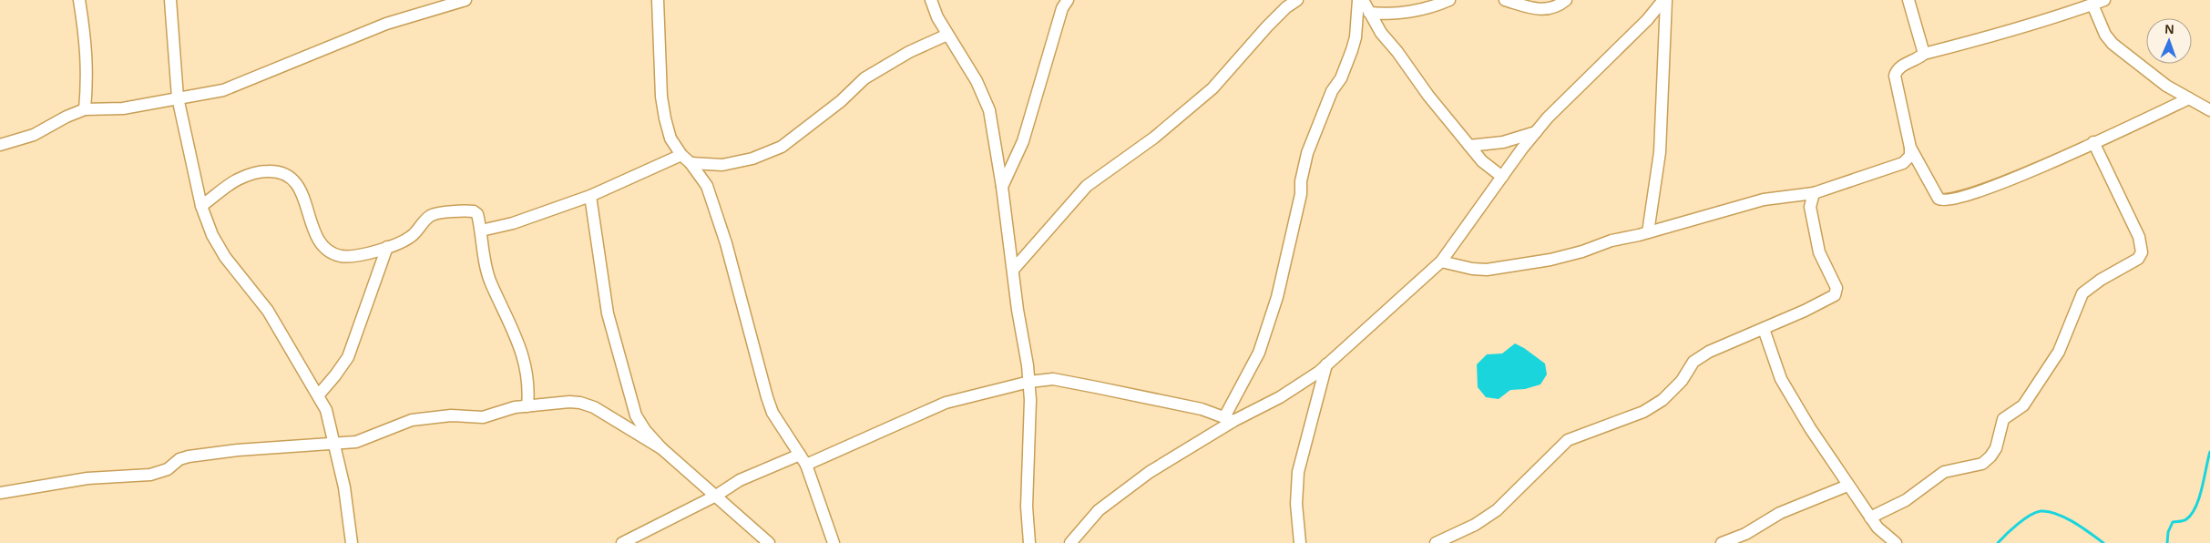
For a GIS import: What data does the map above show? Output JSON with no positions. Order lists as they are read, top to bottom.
{
  "north": "top"
}
